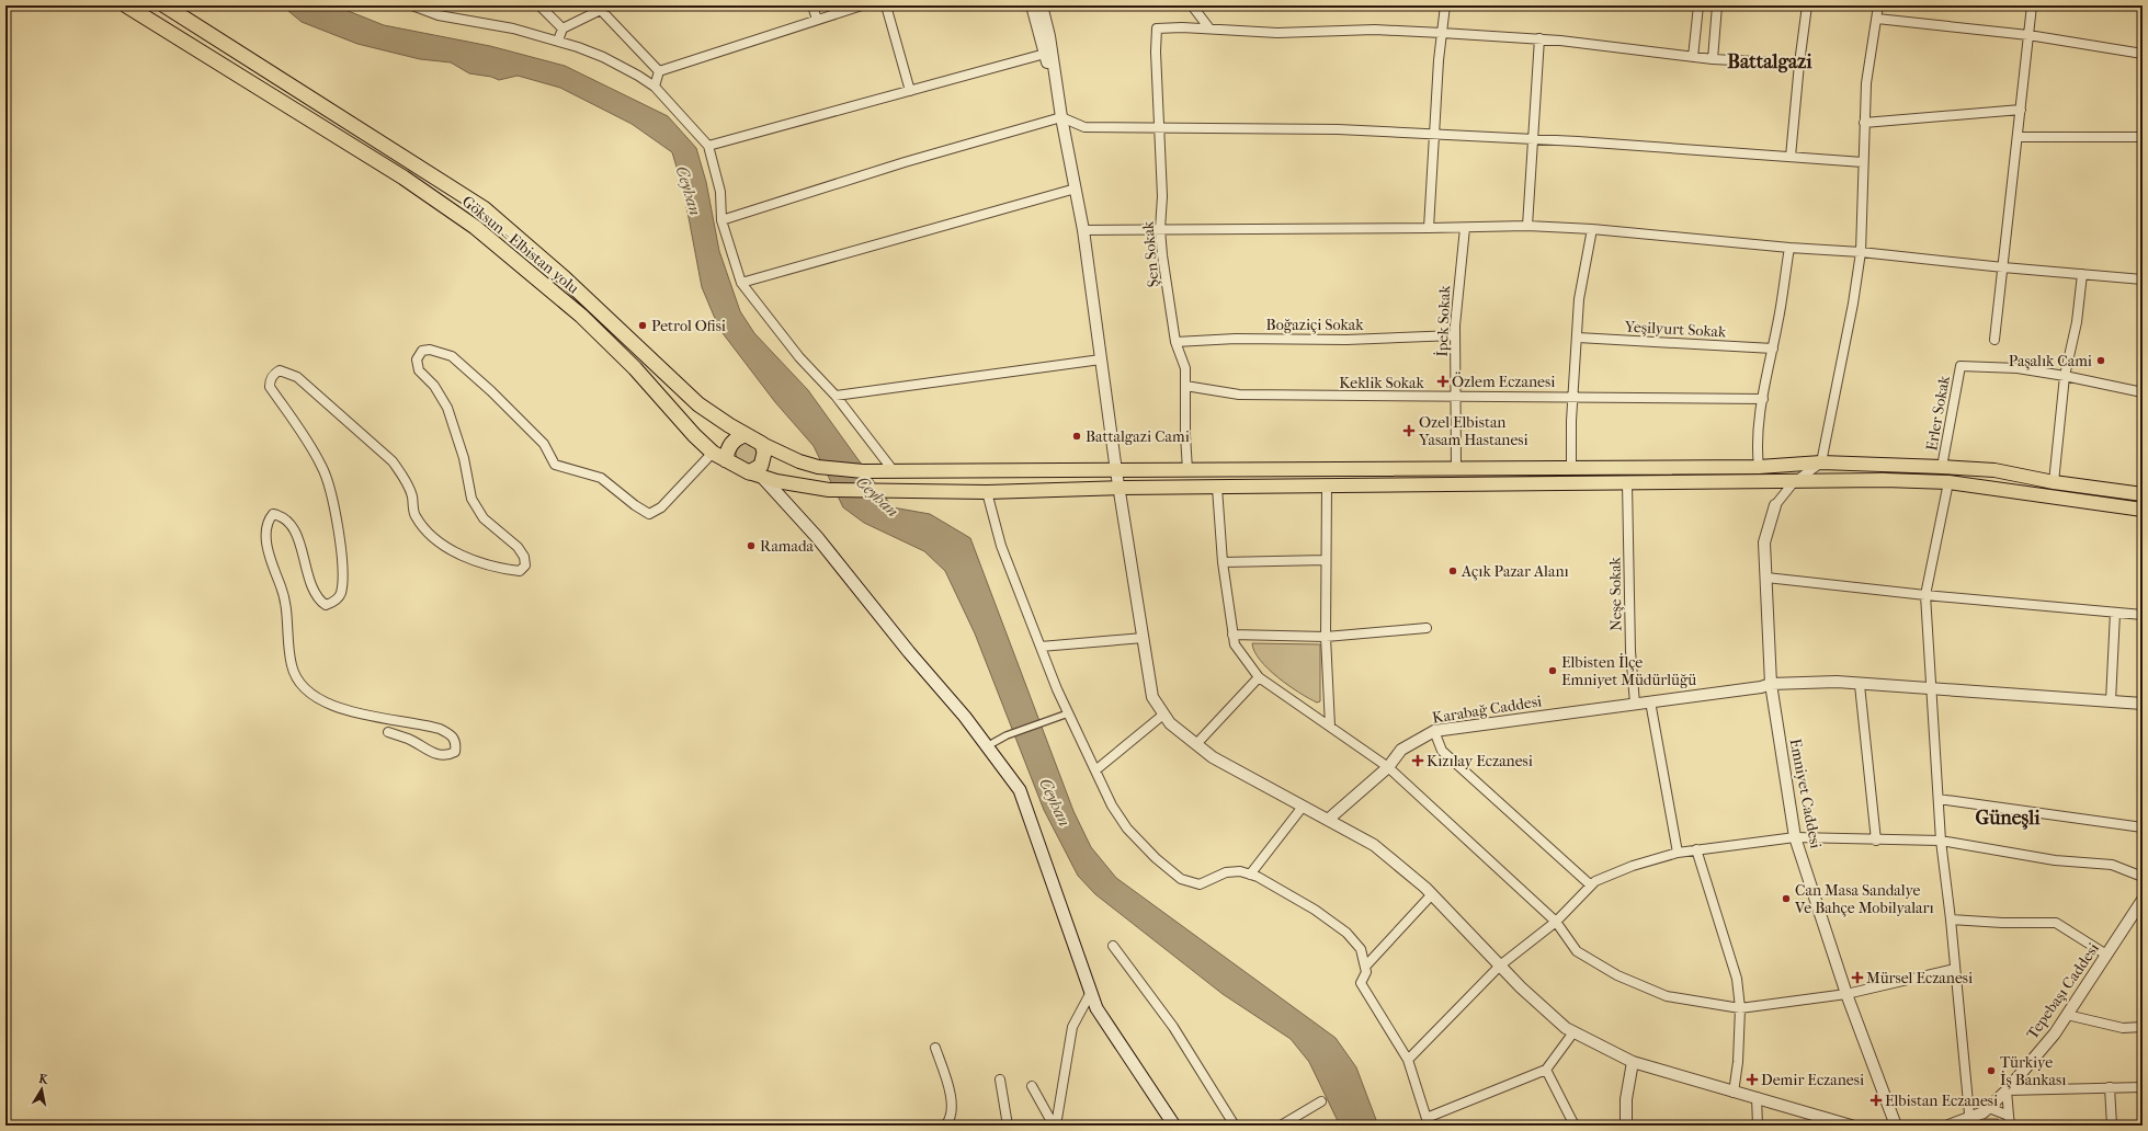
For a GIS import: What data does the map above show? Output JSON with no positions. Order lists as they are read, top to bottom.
{
  "streets": {
    "highway": ["Göksun - Elbistan yolu"],
    "street": [
      "Şen Sokak",
      "İpek Sokak",
      "Boğaziçi Sokak",
      "Yeşilyurt Sokak",
      "Keklik Sokak",
      "Erler Sokak",
      "Neşe Sokak",
      "Karabağ Caddesi",
      "Emniyet Caddesi",
      "Tepebaşı Caddesi"
    ]
  },
  "crossings": [
    ["Göksun - Elbistan yolu", "Şen Sokak"],
    ["Göksun - Elbistan yolu", "İpek Sokak"],
    ["Göksun - Elbistan yolu", "Erler Sokak"],
    ["Göksun - Elbistan yolu", "Neşe Sokak"],
    ["Şen Sokak", "Boğaziçi Sokak"],
    ["Şen Sokak", "Keklik Sokak"],
    ["İpek Sokak", "Boğaziçi Sokak"],
    ["İpek Sokak", "Keklik Sokak"],
    ["Neşe Sokak", "Karabağ Caddesi"],
    ["Karabağ Caddesi", "Emniyet Caddesi"]
  ],
  "districts": ["Battalgazi", "Güneşli"],
  "water": ["Ceyhan"],
  "places": {
    "other": [
      "Petrol Ofisi",
      "Paşalık Cami",
      "Battalgazi Cami",
      "Ramada",
      "Açık Pazar Alanı",
      "Elbisten İlçe Emniyet Müdürlüğü",
      "Can Masa Sandalye Ve Bahçe Mobilyaları",
      "Türkiye İş Bankası"
    ],
    "health": [
      "Özlem Eczanesi",
      "Ozel Elbistan Yasam Hastanesi",
      "Kızılay Eczanesi",
      "Mürsel Eczanesi",
      "Demir Eczanesi",
      "Elbistan Eczanesi"
    ]
  },
  "north": "top"
}
